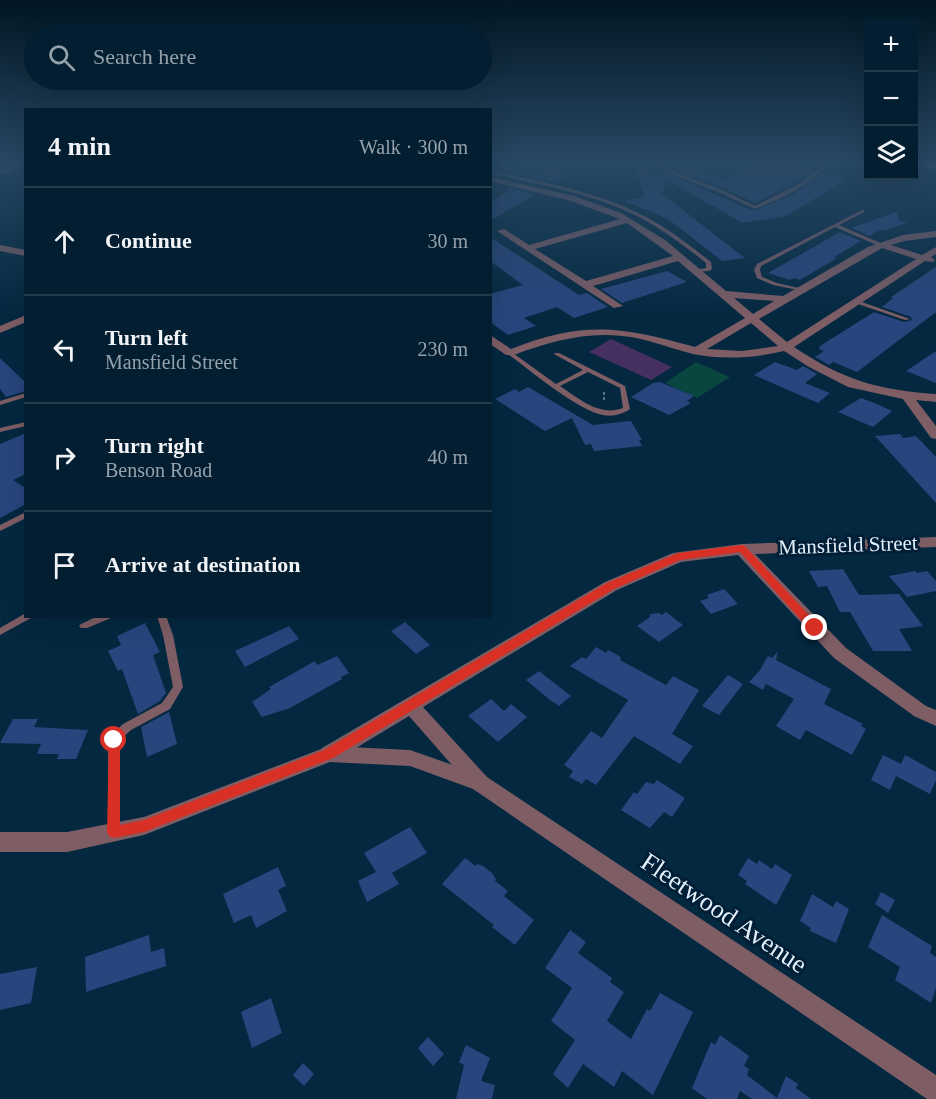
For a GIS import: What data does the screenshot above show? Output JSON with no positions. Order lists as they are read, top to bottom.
{
  "streets": {
    "street": ["Mansfield Street", "Fleetwood Avenue"]
  },
  "crossings": [
    ["Mansfield Street", "Fleetwood Avenue"]
  ],
  "page": {
    "map_buttons": ["+", "−"],
    "search": "Search here",
    "heading": ["4 min", "Walk · 300 m"],
    "list": [
      ["Continue", "30 m"],
      ["Turn left", "Mansfield Street", "230 m"],
      ["Turn right", "Benson Road", "40 m"],
      "Arrive at destination"
    ]
  }
}
